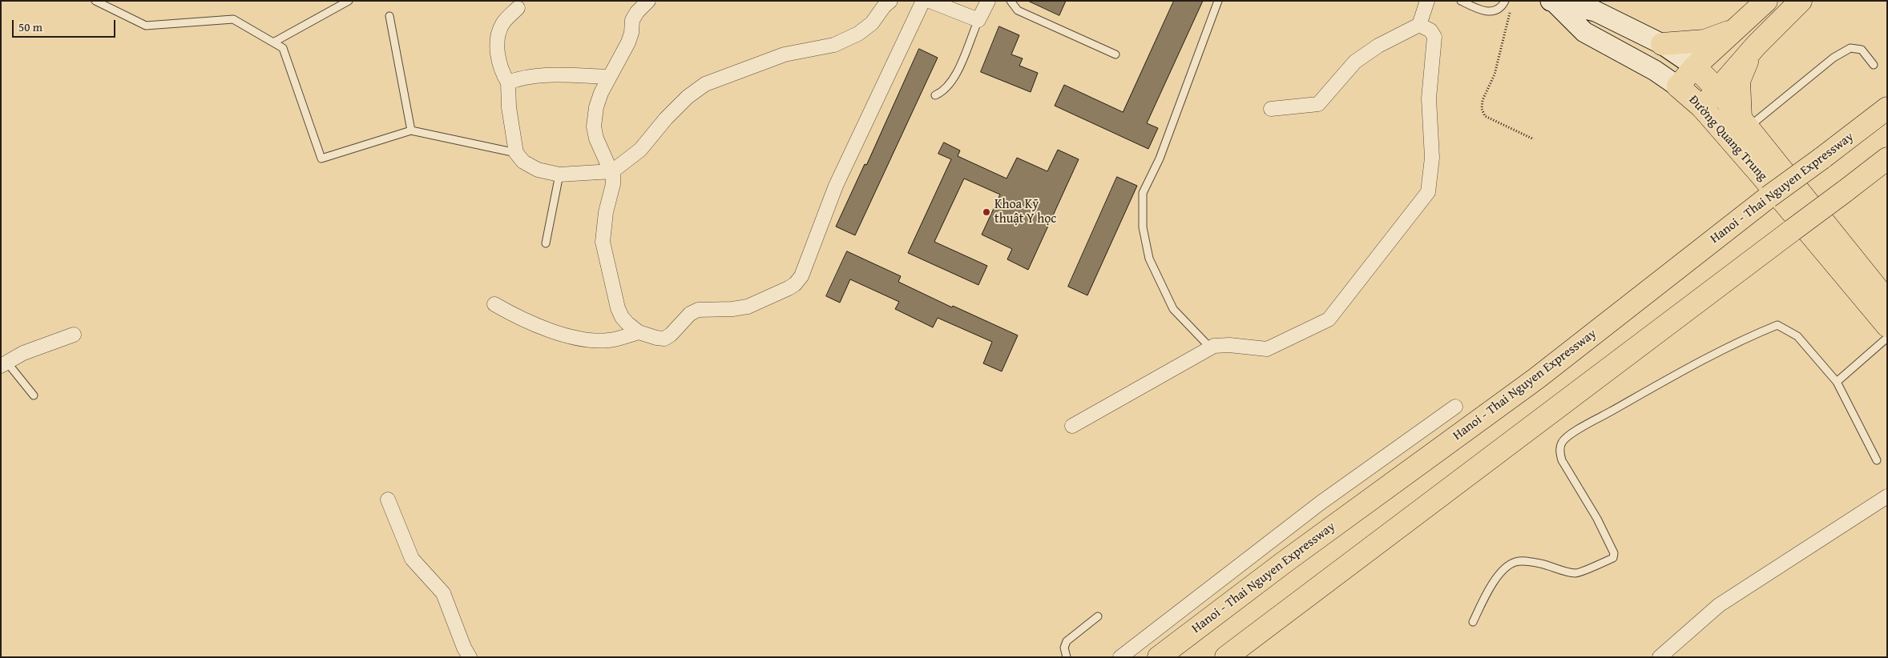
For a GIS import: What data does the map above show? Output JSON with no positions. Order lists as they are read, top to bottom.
{
  "streets": {
    "main road": ["Đường Quang Trung", "Hanoi - Thai Nguyen Expressway"]
  },
  "places": ["Khoa Kỹ thuật Y học"],
  "scale_bar": "50 m"
}
